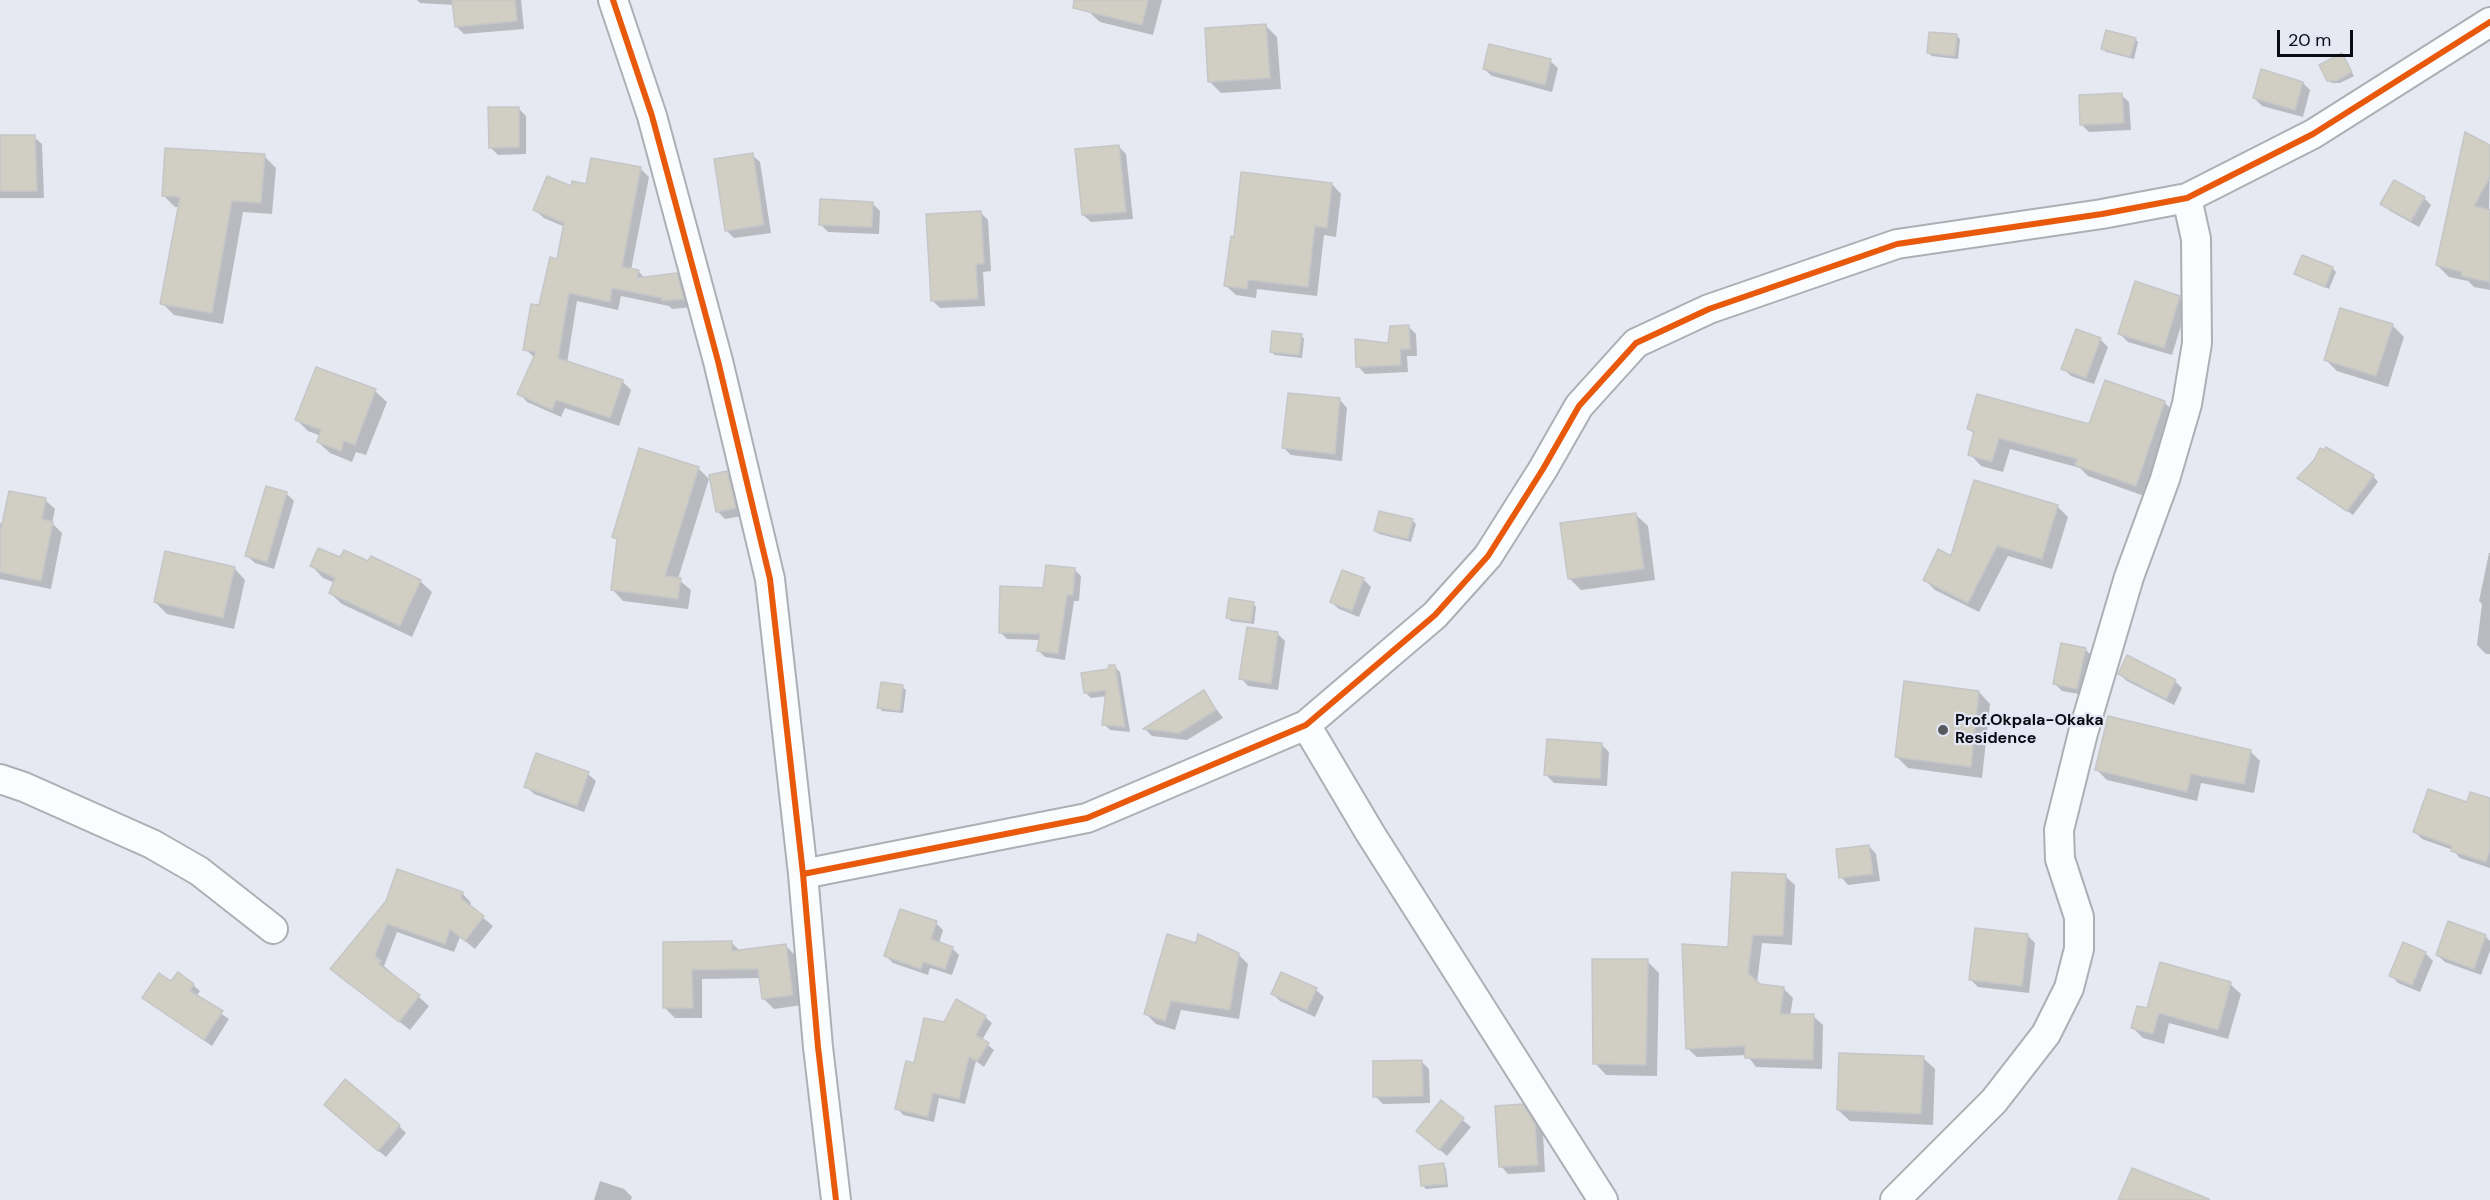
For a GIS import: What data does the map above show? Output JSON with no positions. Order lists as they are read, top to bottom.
{
  "places": ["Prof.Okpala-Okaka Residence"],
  "scale_bar": "20 m"
}
